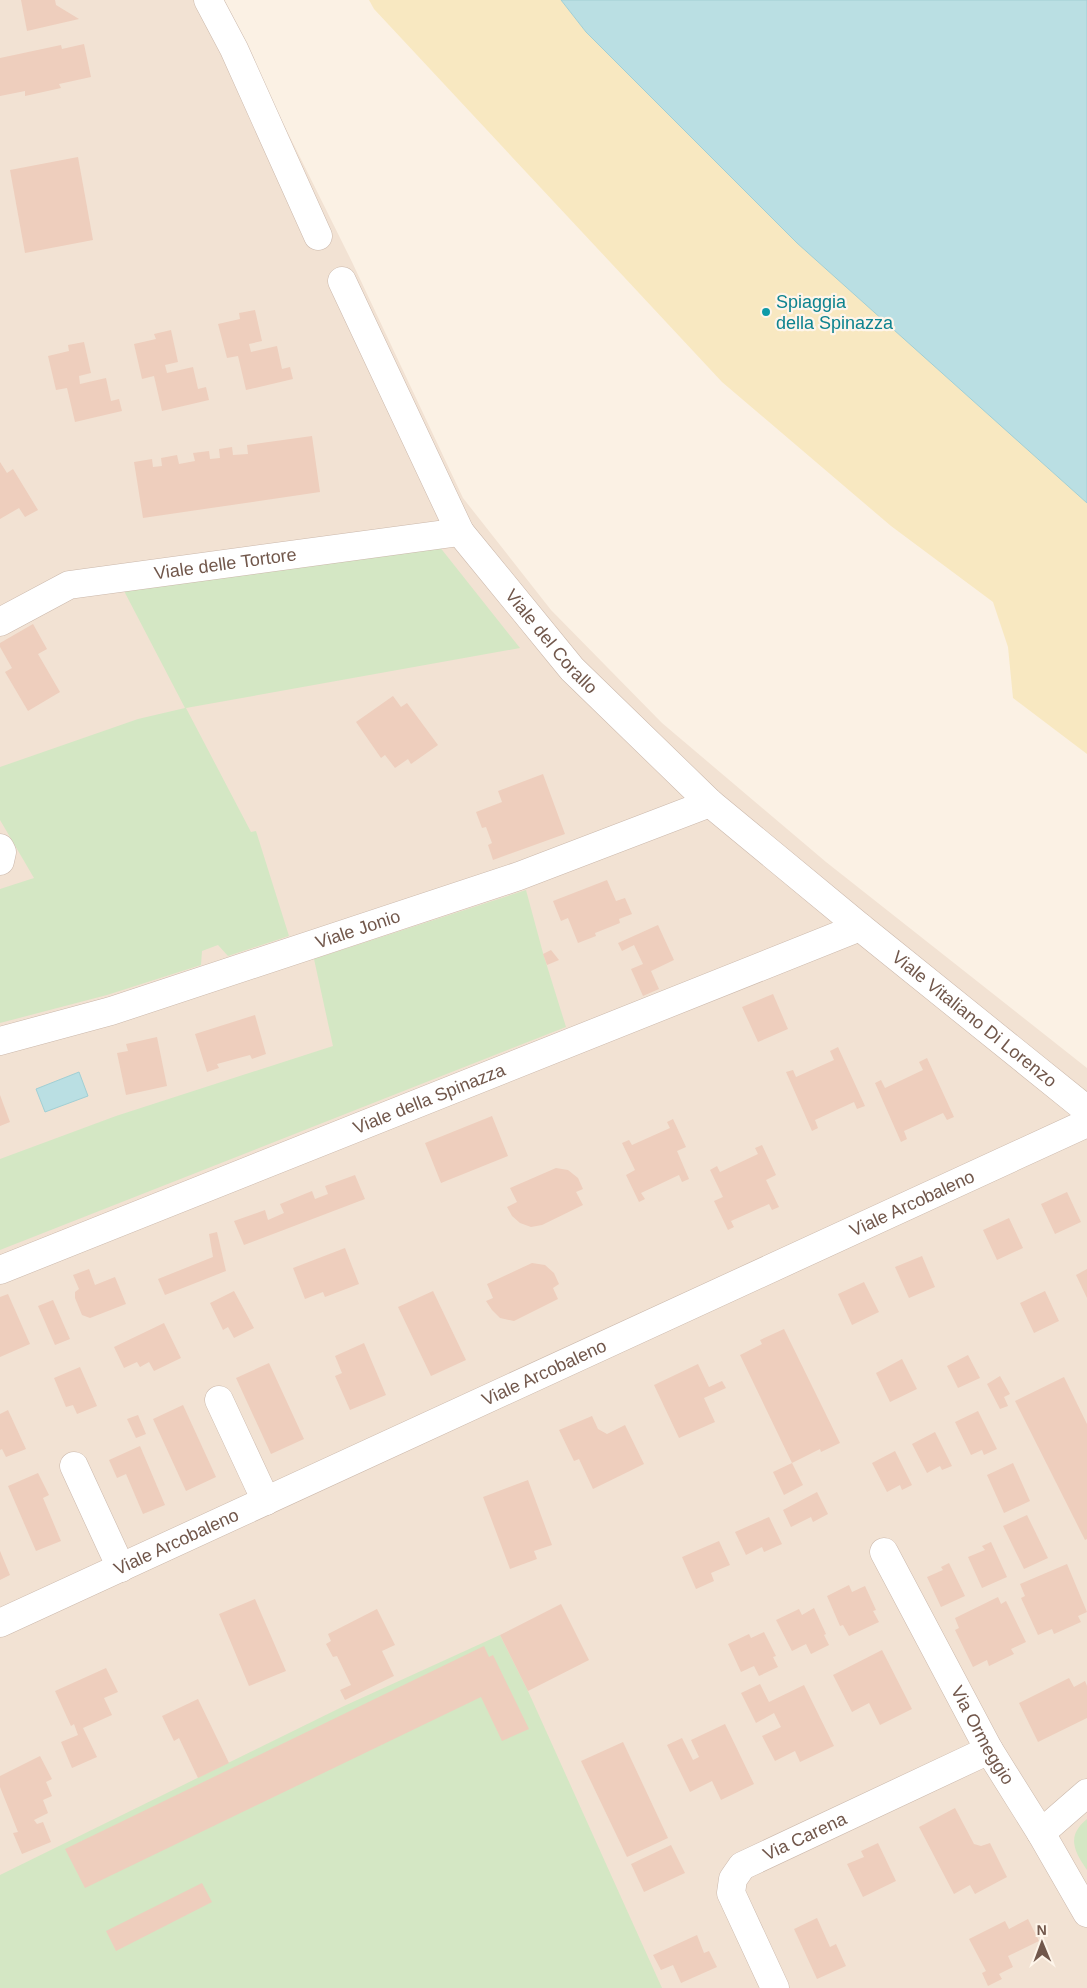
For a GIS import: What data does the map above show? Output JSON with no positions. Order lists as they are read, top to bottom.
{
  "streets": {
    "street": [
      "Viale delle Tortore",
      "Viale del Corallo",
      "Viale Jonio",
      "Viale Vitaliano Di Lorenzo",
      "Viale della Spinazza",
      "Viale Arcobaleno",
      "Via Ormeggio",
      "Via Carena"
    ]
  },
  "crossings": [
    ["Viale delle Tortore", "Viale del Corallo"],
    ["Viale del Corallo", "Viale Jonio"],
    ["Viale del Corallo", "Viale Vitaliano Di Lorenzo"],
    ["Viale del Corallo", "Viale della Spinazza"],
    ["Viale Vitaliano Di Lorenzo", "Viale della Spinazza"],
    ["Via Ormeggio", "Via Carena"]
  ],
  "places": ["Spiaggia della Spinazza"],
  "north": "top"
}
